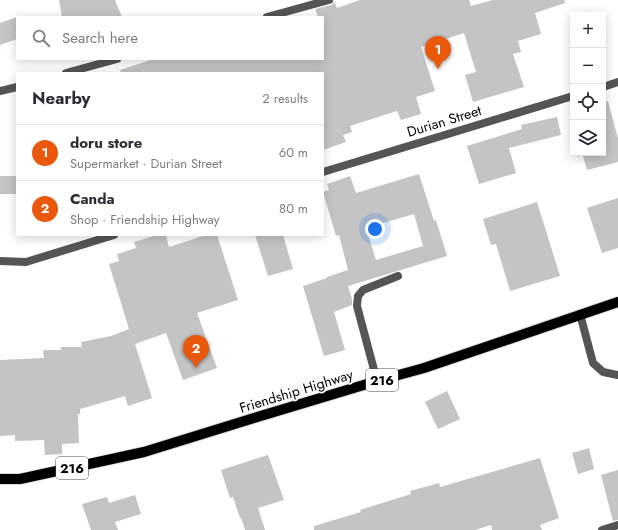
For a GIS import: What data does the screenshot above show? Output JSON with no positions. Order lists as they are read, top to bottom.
{
  "streets": {
    "main road": ["216", "Friendship Highway"],
    "street": ["Durian Street"]
  },
  "page": {
    "map_buttons": ["+", "−"],
    "search": "Search here",
    "pins": ["1", "2"],
    "heading": ["Nearby", "2 results"],
    "list": [
      {
        "mark": "1",
        "name": "doru store",
        "note": "Supermarket · Durian Street",
        "value": "60 m"
      },
      {
        "mark": "2",
        "name": "Canda",
        "note": "Shop · Friendship Highway",
        "value": "80 m"
      }
    ]
  }
}
